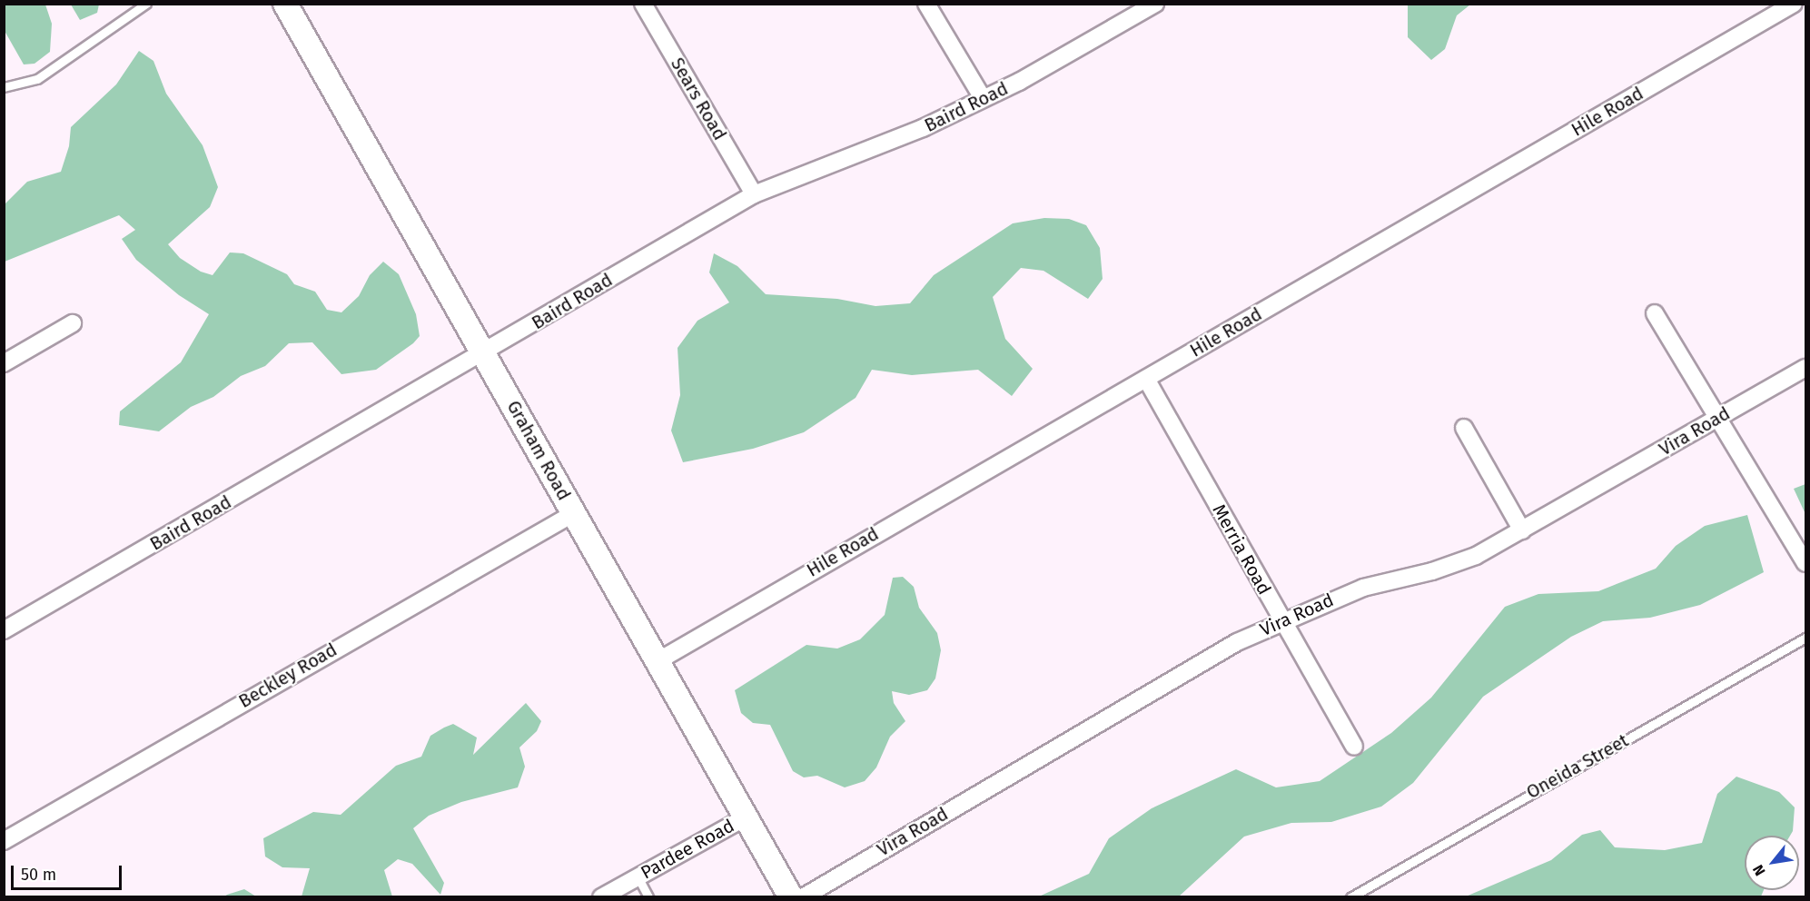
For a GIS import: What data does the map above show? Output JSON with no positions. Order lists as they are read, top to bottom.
{
  "streets": {
    "main road": ["Graham Road"],
    "street": [
      "Sears Road",
      "Baird Road",
      "Hile Road",
      "Vira Road",
      "Merria Road",
      "Beckley Road",
      "Pardee Road"
    ],
    "lane": ["Oneida Street"]
  },
  "crossings": [
    ["Sears Road", "Baird Road"],
    ["Baird Road", "Graham Road"],
    ["Hile Road", "Graham Road"],
    ["Hile Road", "Merria Road"],
    ["Vira Road", "Merria Road"],
    ["Graham Road", "Beckley Road"],
    ["Graham Road", "Pardee Road"]
  ],
  "scale_bar": "50 m",
  "north": "bottom left"
}
